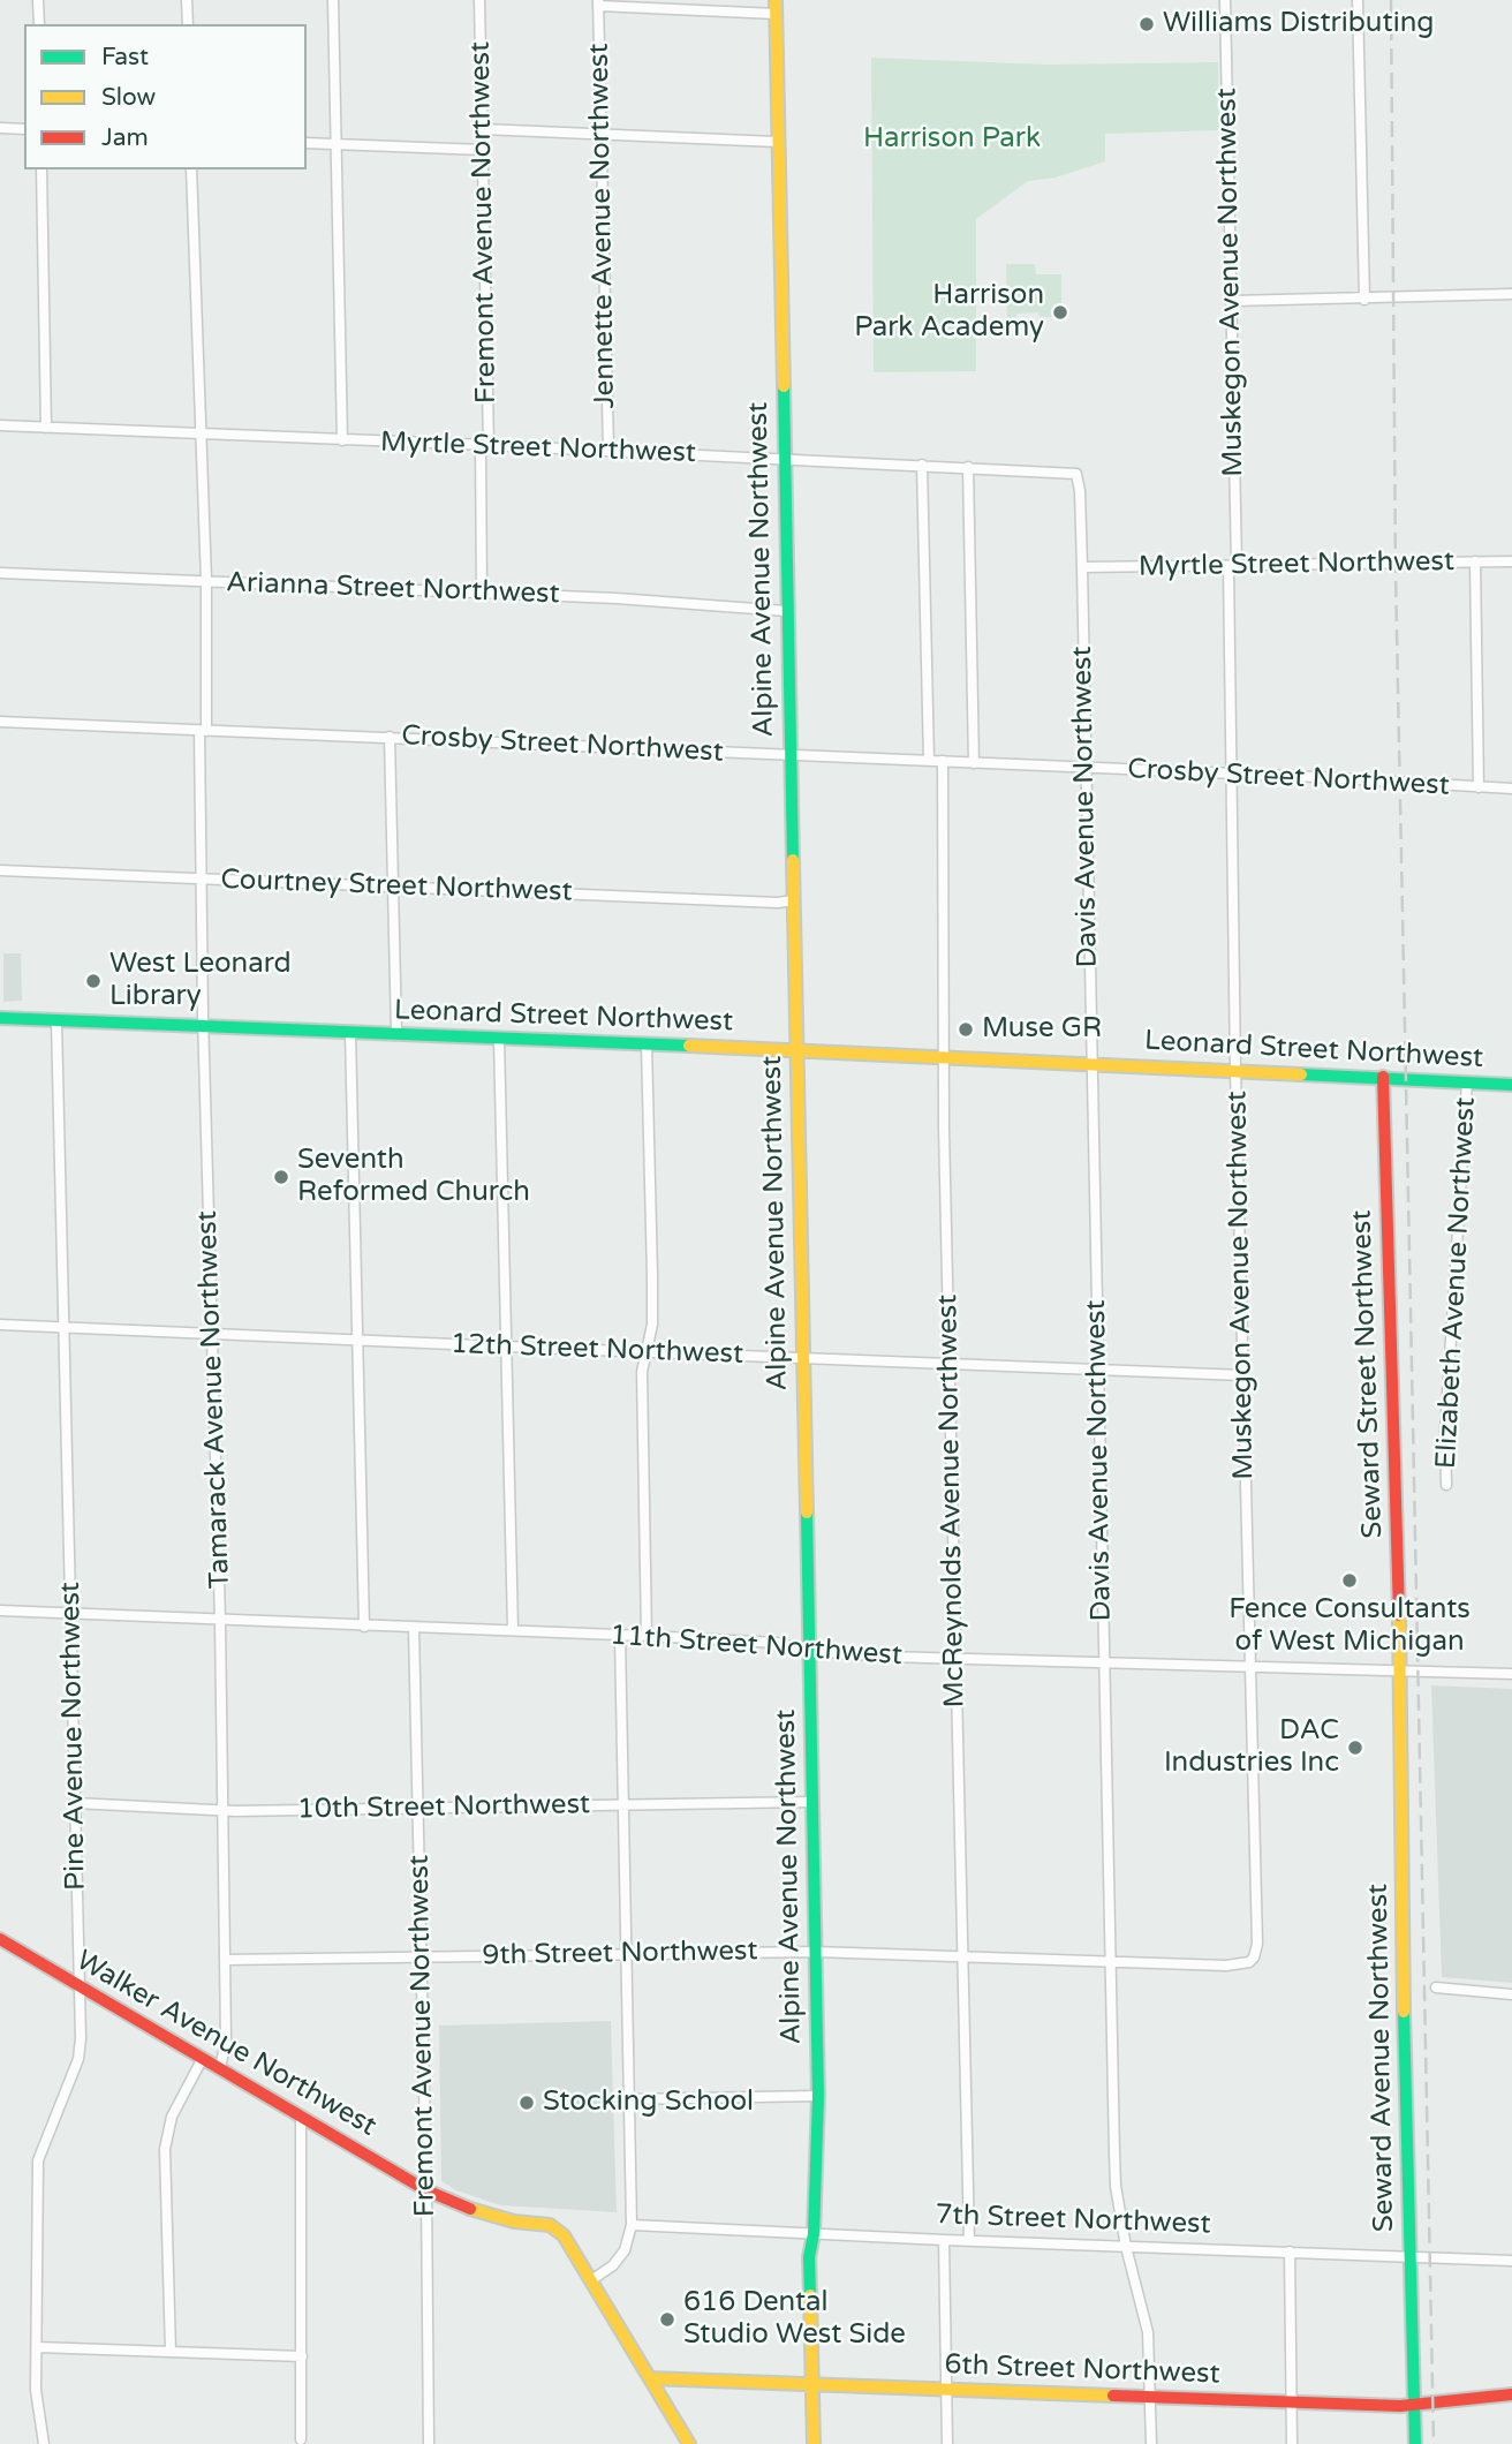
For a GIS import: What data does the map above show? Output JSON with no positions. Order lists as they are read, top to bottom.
{
  "streets": {
    "main road": [
      "Alpine Avenue Northwest",
      "Leonard Street Northwest",
      "Seward Street Northwest",
      "Walker Avenue Northwest",
      "Seward Avenue Northwest",
      "6th Street Northwest"
    ],
    "street": [
      "Fremont Avenue Northwest",
      "Jennette Avenue Northwest",
      "Muskegon Avenue Northwest",
      "Myrtle Street Northwest",
      "Arianna Street Northwest",
      "Crosby Street Northwest",
      "Davis Avenue Northwest",
      "Courtney Street Northwest",
      "Elizabeth Avenue Northwest",
      "12th Street Northwest",
      "Tamarack Avenue Northwest",
      "McReynolds Avenue Northwest",
      "11th Street Northwest",
      "Pine Avenue Northwest",
      "10th Street Northwest",
      "9th Street Northwest",
      "7th Street Northwest"
    ]
  },
  "crossings": [
    ["Fremont Avenue Northwest", "Myrtle Street Northwest"],
    ["Fremont Avenue Northwest", "Arianna Street Northwest"],
    ["Fremont Avenue Northwest", "11th Street Northwest"],
    ["Fremont Avenue Northwest", "10th Street Northwest"],
    ["Fremont Avenue Northwest", "9th Street Northwest"],
    ["Fremont Avenue Northwest", "Walker Avenue Northwest"],
    ["Jennette Avenue Northwest", "Myrtle Street Northwest"],
    ["Muskegon Avenue Northwest", "Myrtle Street Northwest"],
    ["Muskegon Avenue Northwest", "Crosby Street Northwest"],
    ["Muskegon Avenue Northwest", "Leonard Street Northwest"],
    ["Muskegon Avenue Northwest", "12th Street Northwest"],
    ["Muskegon Avenue Northwest", "11th Street Northwest"],
    ["Muskegon Avenue Northwest", "9th Street Northwest"],
    ["Myrtle Street Northwest", "Alpine Avenue Northwest"],
    ["Myrtle Street Northwest", "Davis Avenue Northwest"],
    ["Myrtle Street Northwest", "Tamarack Avenue Northwest"],
    ["Alpine Avenue Northwest", "Arianna Street Northwest"],
    ["Alpine Avenue Northwest", "Crosby Street Northwest"],
    ["Alpine Avenue Northwest", "Courtney Street Northwest"],
    ["Alpine Avenue Northwest", "Leonard Street Northwest"],
    ["Alpine Avenue Northwest", "12th Street Northwest"],
    ["Alpine Avenue Northwest", "11th Street Northwest"],
    ["Alpine Avenue Northwest", "10th Street Northwest"],
    ["Alpine Avenue Northwest", "9th Street Northwest"],
    ["Alpine Avenue Northwest", "7th Street Northwest"],
    ["Alpine Avenue Northwest", "6th Street Northwest"],
    ["Arianna Street Northwest", "Tamarack Avenue Northwest"],
    ["Crosby Street Northwest", "Davis Avenue Northwest"],
    ["Crosby Street Northwest", "Tamarack Avenue Northwest"],
    ["Crosby Street Northwest", "McReynolds Avenue Northwest"],
    ["Davis Avenue Northwest", "Leonard Street Northwest"],
    ["Davis Avenue Northwest", "12th Street Northwest"],
    ["Davis Avenue Northwest", "11th Street Northwest"],
    ["Davis Avenue Northwest", "9th Street Northwest"],
    ["Davis Avenue Northwest", "7th Street Northwest"],
    ["Davis Avenue Northwest", "6th Street Northwest"],
    ["Courtney Street Northwest", "Tamarack Avenue Northwest"],
    ["Leonard Street Northwest", "Elizabeth Avenue Northwest"],
    ["Leonard Street Northwest", "Seward Street Northwest"],
    ["Leonard Street Northwest", "Tamarack Avenue Northwest"],
    ["Leonard Street Northwest", "McReynolds Avenue Northwest"],
    ["Leonard Street Northwest", "Pine Avenue Northwest"],
    ["12th Street Northwest", "Tamarack Avenue Northwest"],
    ["12th Street Northwest", "McReynolds Avenue Northwest"],
    ["12th Street Northwest", "Pine Avenue Northwest"],
    ["Seward Street Northwest", "11th Street Northwest"],
    ["Seward Street Northwest", "Seward Avenue Northwest"],
    ["Tamarack Avenue Northwest", "11th Street Northwest"],
    ["Tamarack Avenue Northwest", "10th Street Northwest"],
    ["Tamarack Avenue Northwest", "9th Street Northwest"],
    ["Tamarack Avenue Northwest", "Walker Avenue Northwest"],
    ["McReynolds Avenue Northwest", "11th Street Northwest"],
    ["McReynolds Avenue Northwest", "9th Street Northwest"],
    ["McReynolds Avenue Northwest", "7th Street Northwest"],
    ["11th Street Northwest", "Pine Avenue Northwest"],
    ["11th Street Northwest", "Seward Avenue Northwest"],
    ["Pine Avenue Northwest", "10th Street Northwest"],
    ["Pine Avenue Northwest", "Walker Avenue Northwest"],
    ["Seward Avenue Northwest", "7th Street Northwest"],
    ["Seward Avenue Northwest", "6th Street Northwest"]
  ],
  "parks": ["Harrison Park"],
  "places": [
    "Williams Distributing",
    "Harrison Park Academy",
    "West Leonard Library",
    "Muse GR",
    "Seventh Reformed Church",
    "Fence Consultants of West Michigan",
    "DAC Industries Inc",
    "Stocking School",
    "616 Dental Studio West Side"
  ],
  "legend": ["Fast", "Slow", "Jam"]
}
